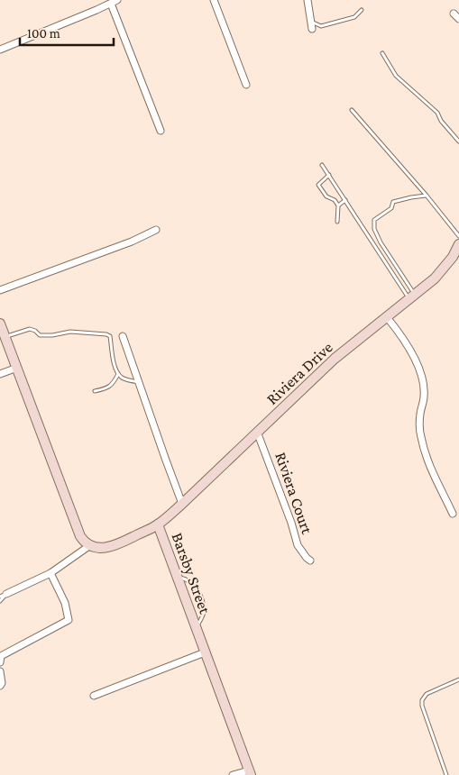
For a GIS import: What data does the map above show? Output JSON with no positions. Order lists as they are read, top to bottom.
{
  "streets": {
    "street": ["Riviera Drive", "Riviera Court", "Barsby Street"]
  },
  "crossings": [
    ["Riviera Drive", "Riviera Court"],
    ["Riviera Drive", "Barsby Street"]
  ],
  "scale_bar": "100 m"
}
